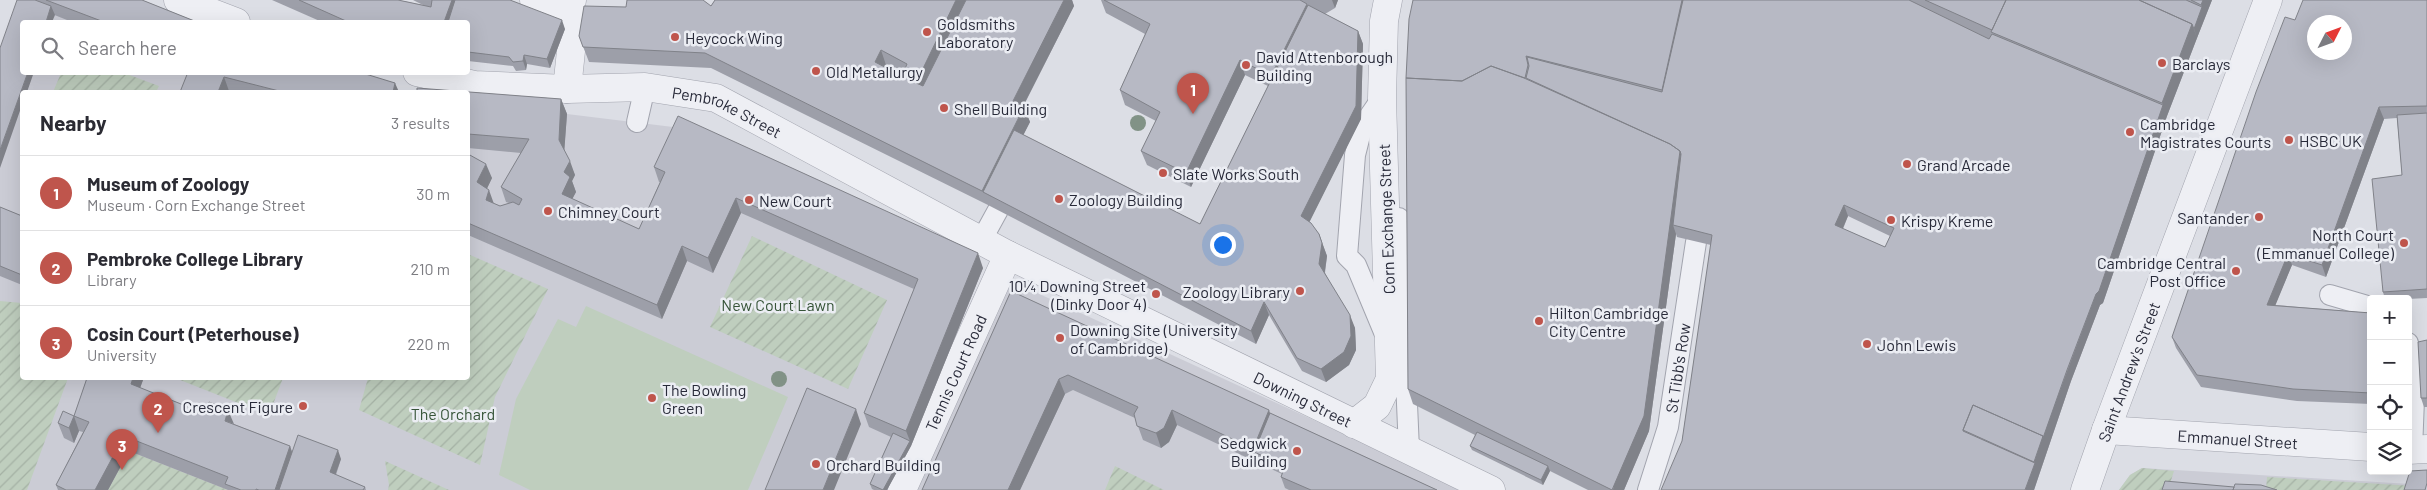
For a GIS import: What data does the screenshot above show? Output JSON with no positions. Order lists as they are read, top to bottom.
{
  "streets": {
    "street": [
      "Pembroke Street",
      "Corn Exchange Street",
      "Saint Andrew's Street",
      "Tennis Court Road",
      "Downing Street",
      "Emmanuel Street"
    ],
    "lane": ["St Tibb's Row"]
  },
  "crossings": [
    ["Pembroke Street", "Tennis Court Road"],
    ["Pembroke Street", "Downing Street"],
    ["Corn Exchange Street", "Downing Street"],
    ["Saint Andrew's Street", "Emmanuel Street"],
    ["Tennis Court Road", "Downing Street"]
  ],
  "parks": ["New Court Lawn", "The Orchard"],
  "places": [
    "Goldsmiths Laboratory",
    "Heycock Wing",
    "Barclays",
    "David Attenborough Building",
    "Old Metallurgy",
    "Shell Building",
    "Cambridge Magistrates Courts",
    "HSBC UK",
    "Grand Arcade",
    "Slate Works South",
    "Zoology Building",
    "New Court",
    "Chimney Court",
    "Santander",
    "Krispy Kreme",
    "North Court (Emmanuel College)",
    "Cambridge Central Post Office",
    "Zoology Library",
    "10¼ Downing Street (Dinky Door 4)",
    "Hilton Cambridge City Centre",
    "Downing Site (University of Cambridge)",
    "John Lewis",
    "The Bowling Green",
    "Crescent Figure",
    "Sedgwick Building",
    "Orchard Building"
  ],
  "north": "top right",
  "page": {
    "search": "Search here",
    "pins": ["1", "2", "3"],
    "heading": ["Nearby", "3 results"],
    "list": [
      {
        "mark": "1",
        "name": "Museum of Zoology",
        "note": "Museum · Corn Exchange Street",
        "value": "30 m"
      },
      {
        "mark": "2",
        "name": "Pembroke College Library",
        "note": "Library",
        "value": "210 m"
      },
      {
        "mark": "3",
        "name": "Cosin Court (Peterhouse)",
        "note": "University",
        "value": "220 m"
      }
    ],
    "map_buttons": ["+", "−"]
  }
}
